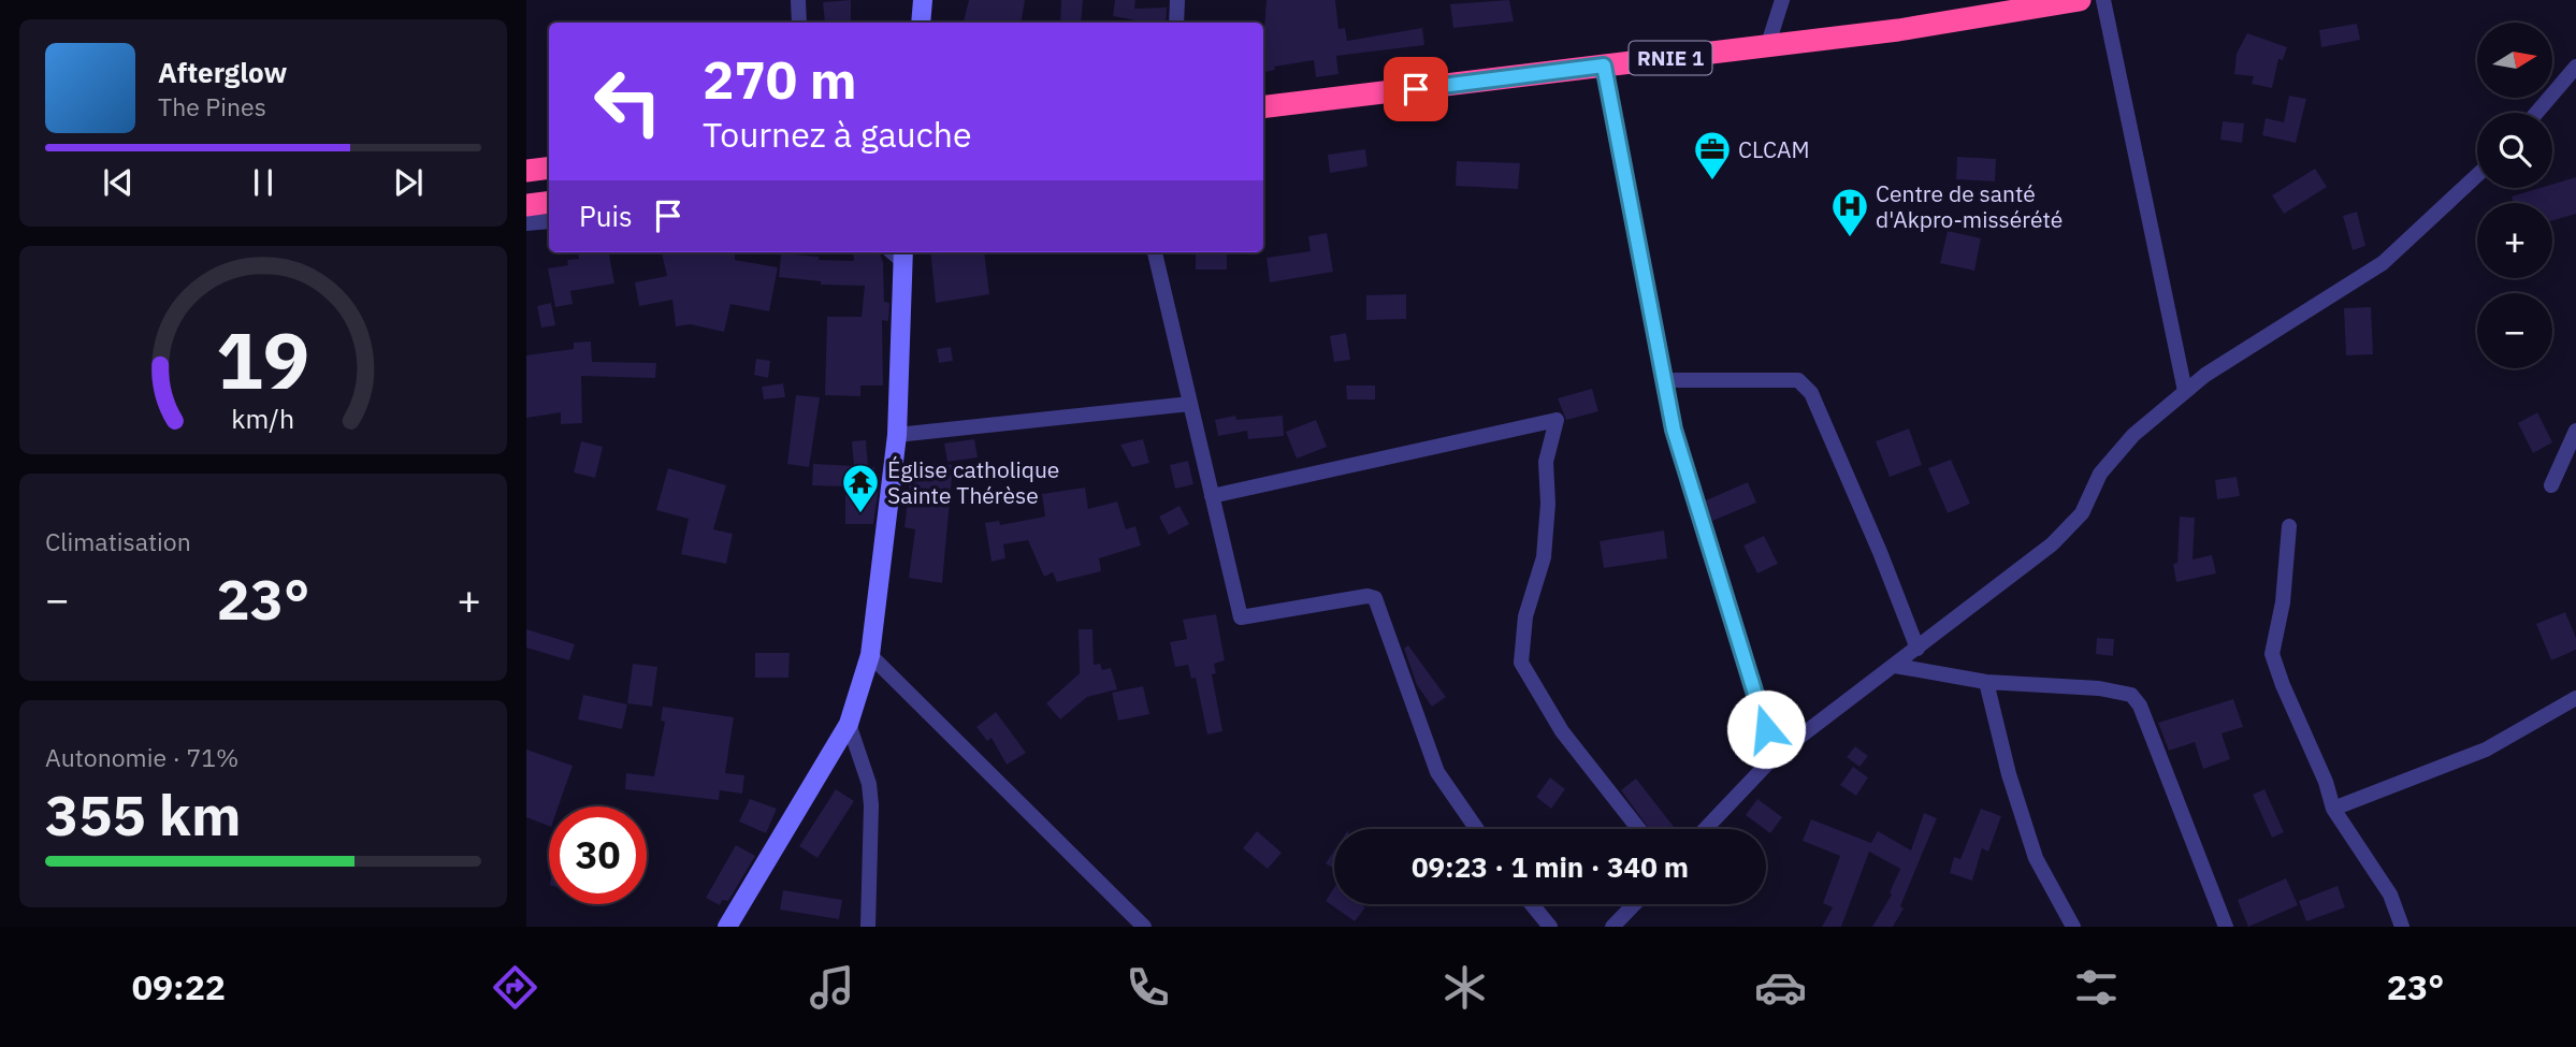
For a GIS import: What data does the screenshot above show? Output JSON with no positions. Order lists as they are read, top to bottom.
{
  "streets": {
    "highway": ["RNIE 1"]
  },
  "places": {
    "office": ["CLCAM"],
    "hospital": ["Centre de santé d'Akpro-missérété"],
    "temple": ["Église catholique Sainte Thérèse"]
  },
  "north": "right",
  "page": {
    "map_buttons": ["+", "−"],
    "turn": ["270 m", "Tournez à gauche"],
    "song": ["Afterglow", "The Pines"],
    "then": "Puis",
    "tile": [
      "Climatisation",
      ["Autonomie · 71%", "355 km"]
    ],
    "heat": ["−", "23°", "+"],
    "limit": "30",
    "trip": "09:23 · 1 min · 340 m",
    "tabs": ["09:22", "23°"],
    "gauge": ["19", "km/h"]
  }
}
